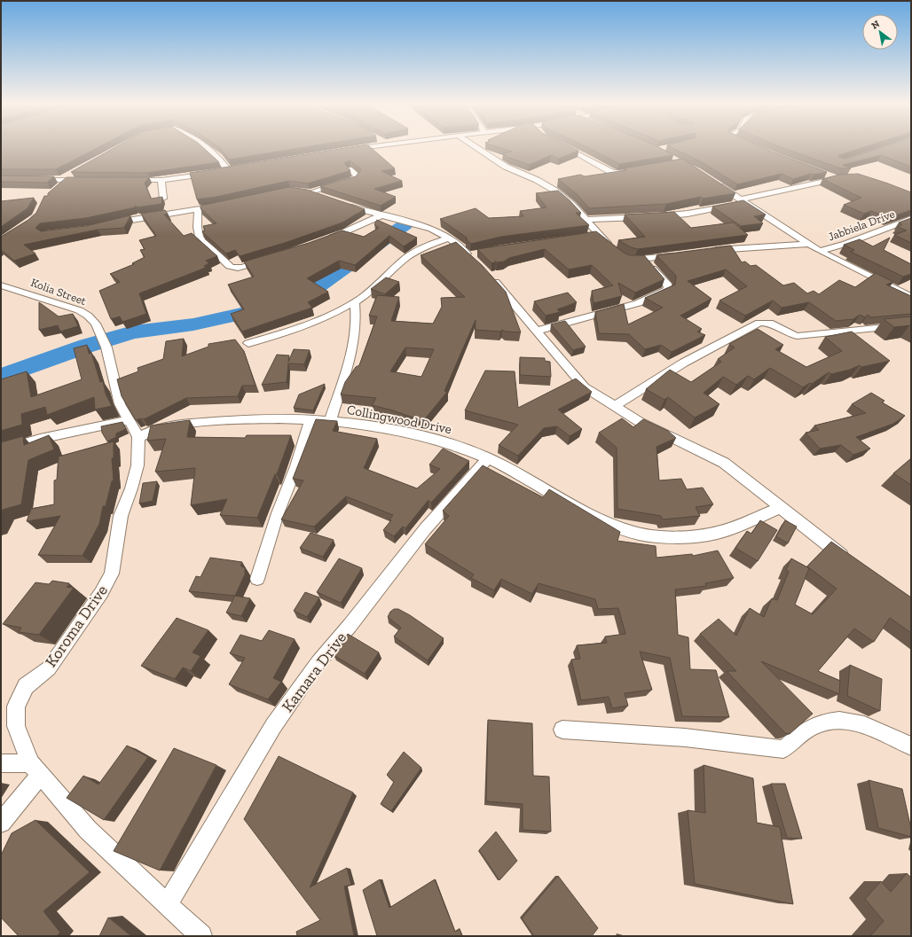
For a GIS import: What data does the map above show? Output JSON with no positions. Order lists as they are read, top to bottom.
{
  "streets": {
    "street": [
      "Jabbiela Drive",
      "Kolia Street",
      "Collingwood Drive",
      "Koroma Drive",
      "Kamara Drive"
    ]
  },
  "crossings": [
    ["Collingwood Drive", "Koroma Drive"],
    ["Collingwood Drive", "Kamara Drive"],
    ["Koroma Drive", "Kamara Drive"]
  ],
  "north": "top left"
}
